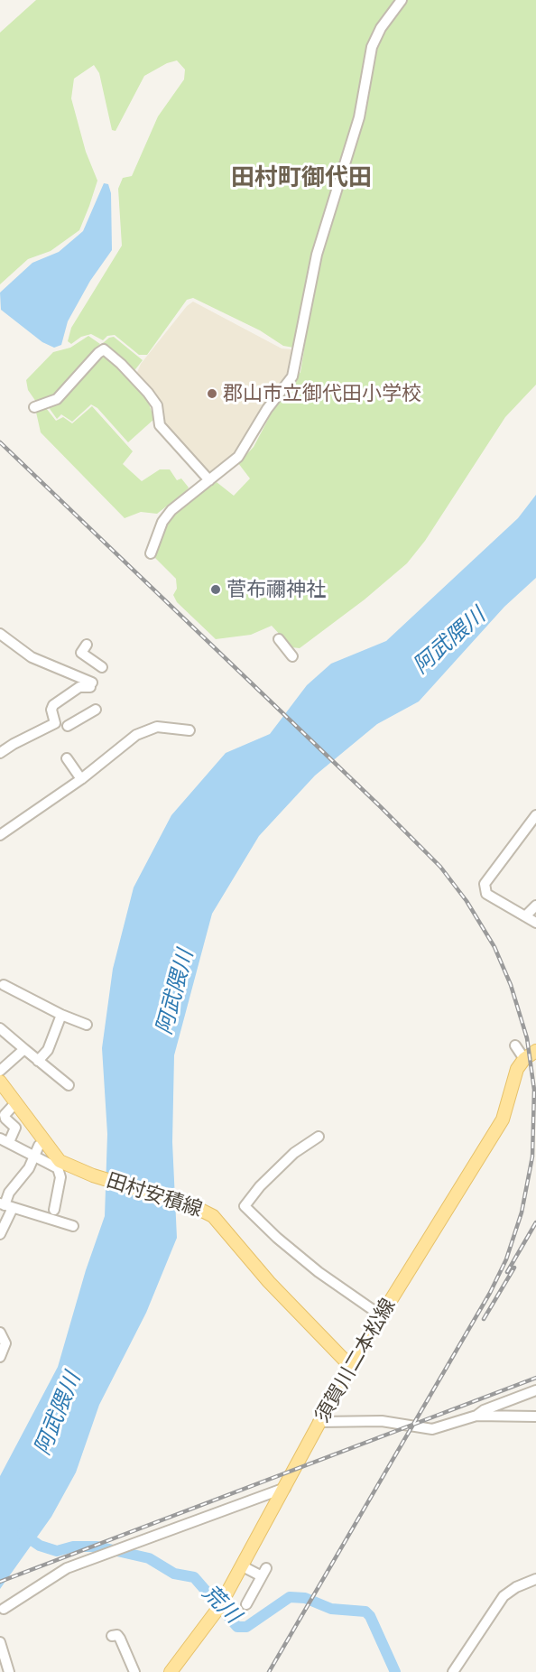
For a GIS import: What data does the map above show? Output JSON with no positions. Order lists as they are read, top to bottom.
{
  "streets": {
    "main road": ["田村安積線", "須賀川二本松線"]
  },
  "crossings": [
    ["田村安積線", "須賀川二本松線"]
  ],
  "districts": ["田村町御代田"],
  "water": ["阿武隈川", "荒川"],
  "places": ["郡山市立御代田小学校", "菅布禰神社"]
}
